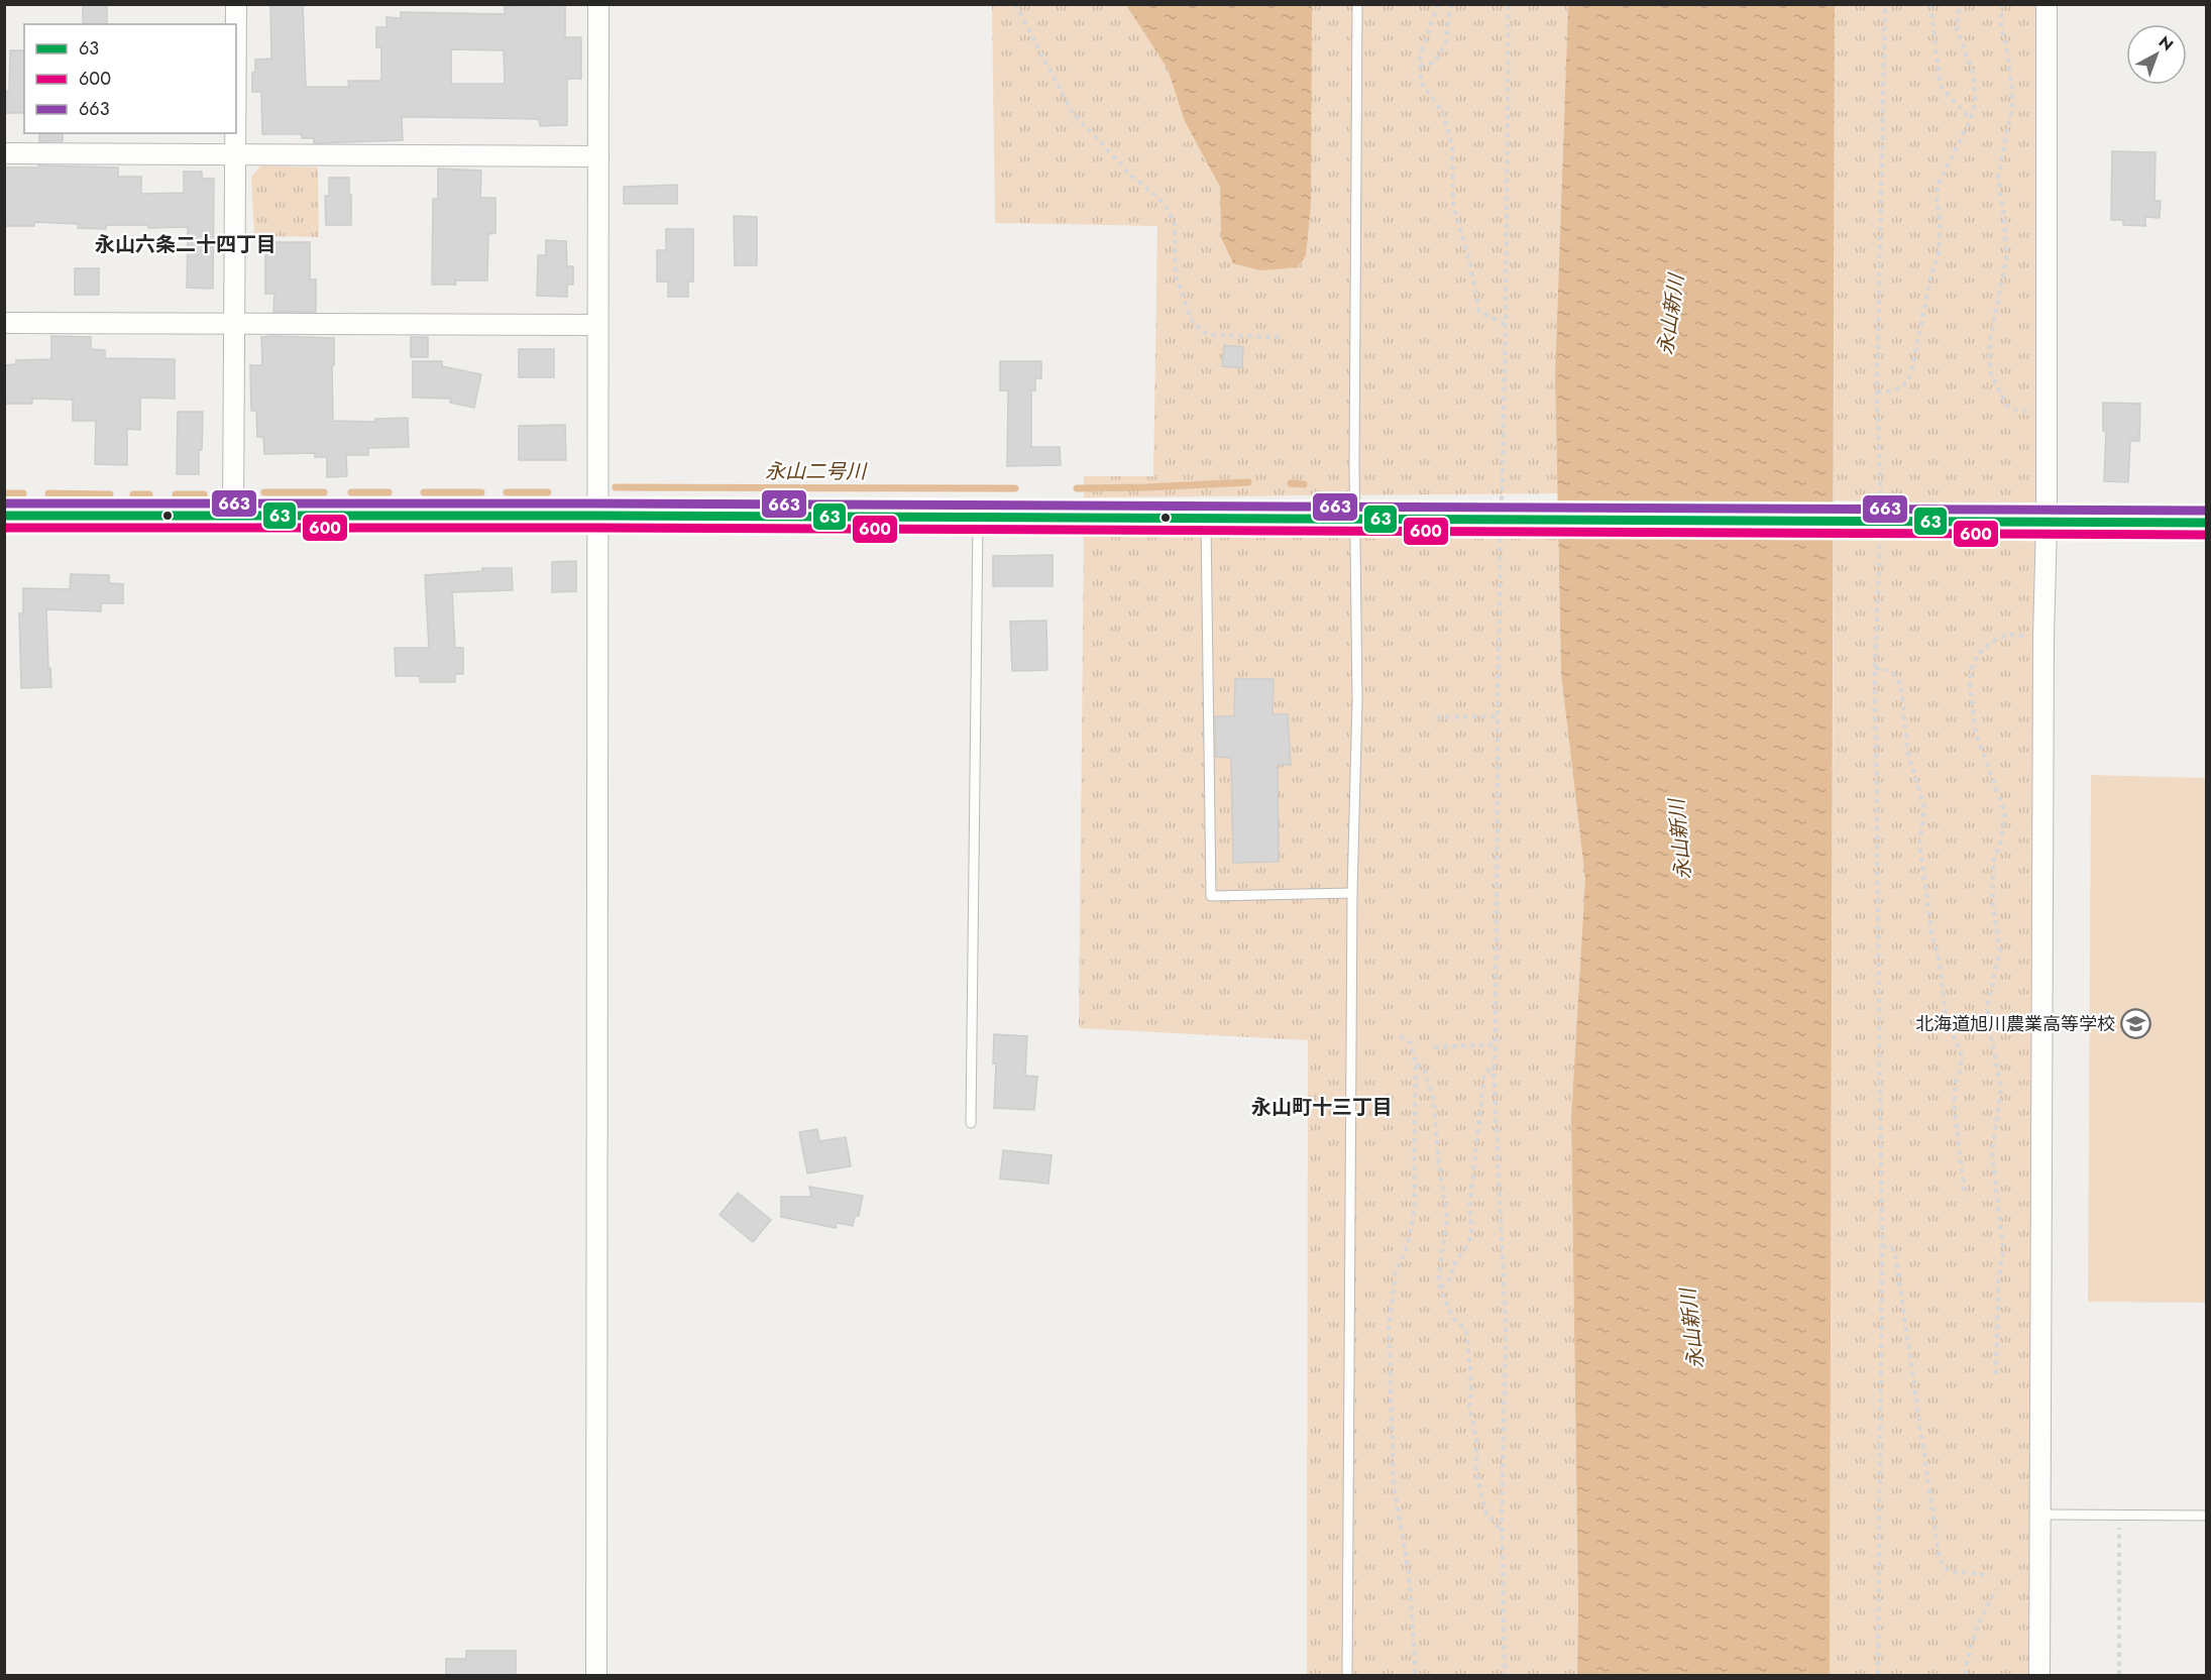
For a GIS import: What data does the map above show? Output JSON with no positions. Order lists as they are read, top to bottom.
{
  "districts": ["永山六条二十四丁目", "永山町十三丁目"],
  "water": ["永山新川", "永山二号川"],
  "places": {
    "school or university": ["北海道旭川農業高等学校"]
  },
  "lines": ["transit line 663", "transit line 63", "transit line 600"],
  "legend": ["63", "600", "663"],
  "north": "top right"
}
